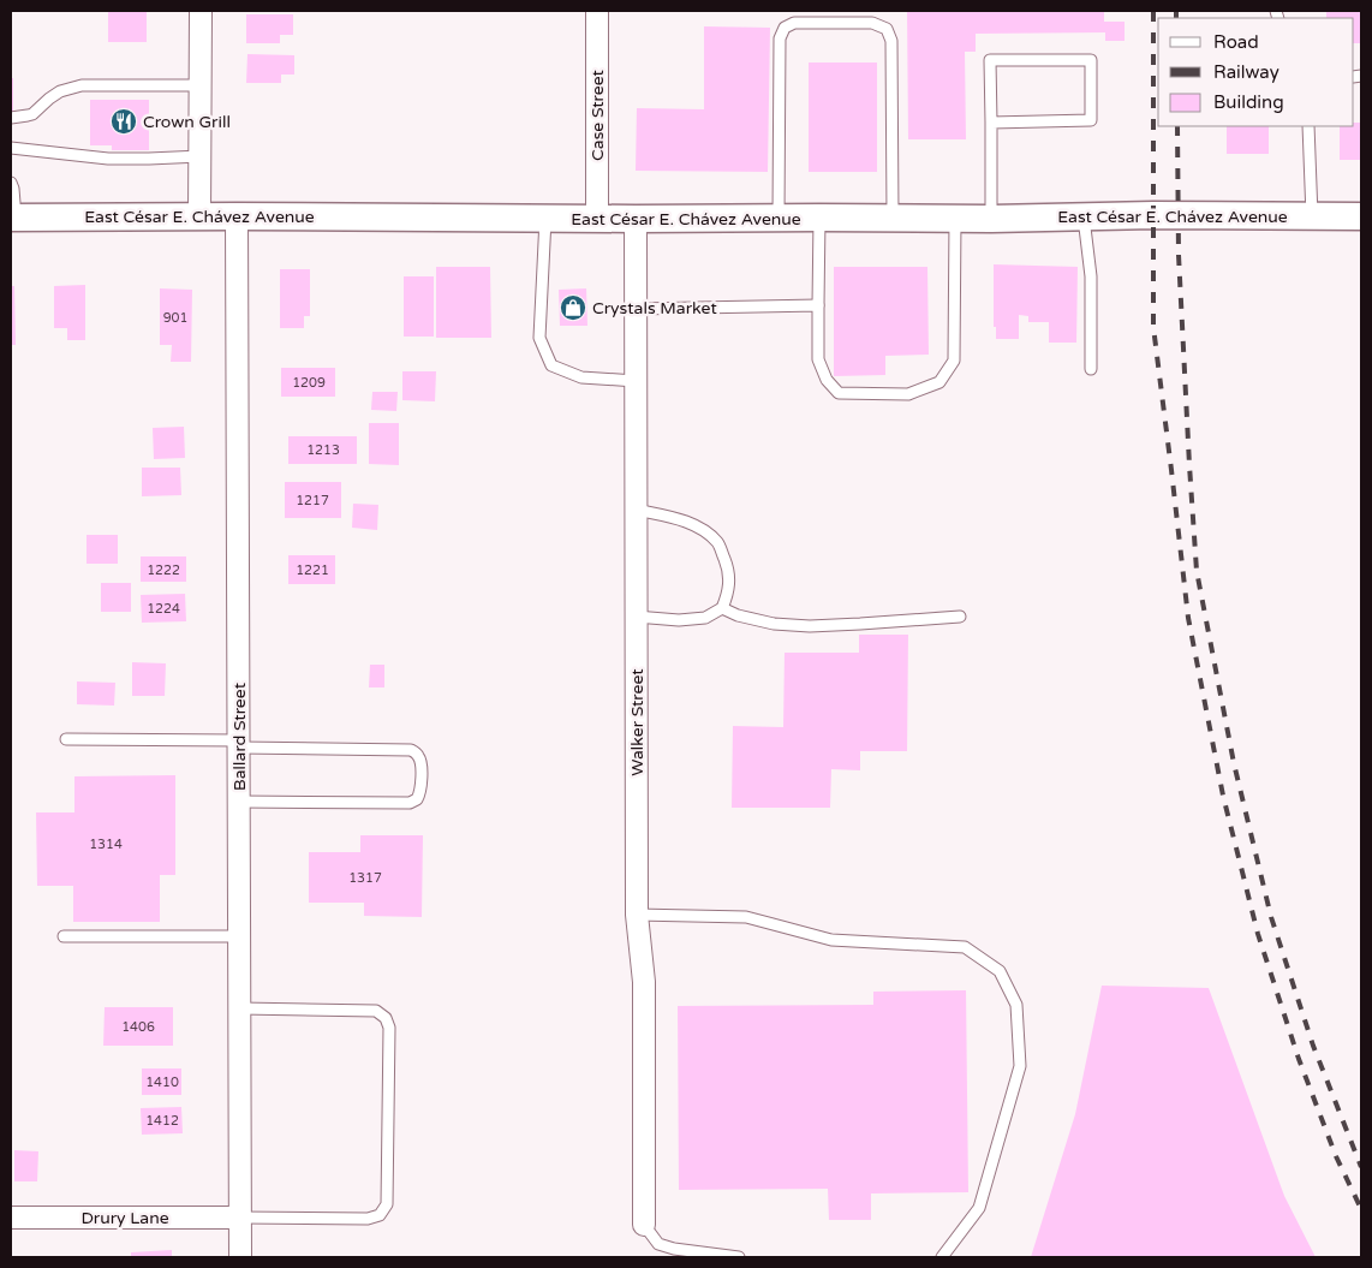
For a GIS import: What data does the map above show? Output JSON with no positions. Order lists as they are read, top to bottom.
{
  "streets": {
    "street": [
      "Case Street",
      "East César E. Chávez Avenue",
      "Walker Street",
      "Ballard Street",
      "Drury Lane"
    ]
  },
  "crossings": [
    ["Case Street", "East César E. Chávez Avenue"],
    ["East César E. Chávez Avenue", "Walker Street"],
    ["East César E. Chávez Avenue", "Ballard Street"],
    ["Ballard Street", "Drury Lane"]
  ],
  "places": {
    "restaurant": ["Crown Grill"],
    "shop": ["Crystals Market"]
  },
  "house_numbers": [
    "901",
    "1209",
    "1213",
    "1217",
    "1222",
    "1221",
    "1224",
    "1314",
    "1317",
    "1406",
    "1410",
    "1412"
  ],
  "legend": ["Road", "Railway", "Building"]
}
